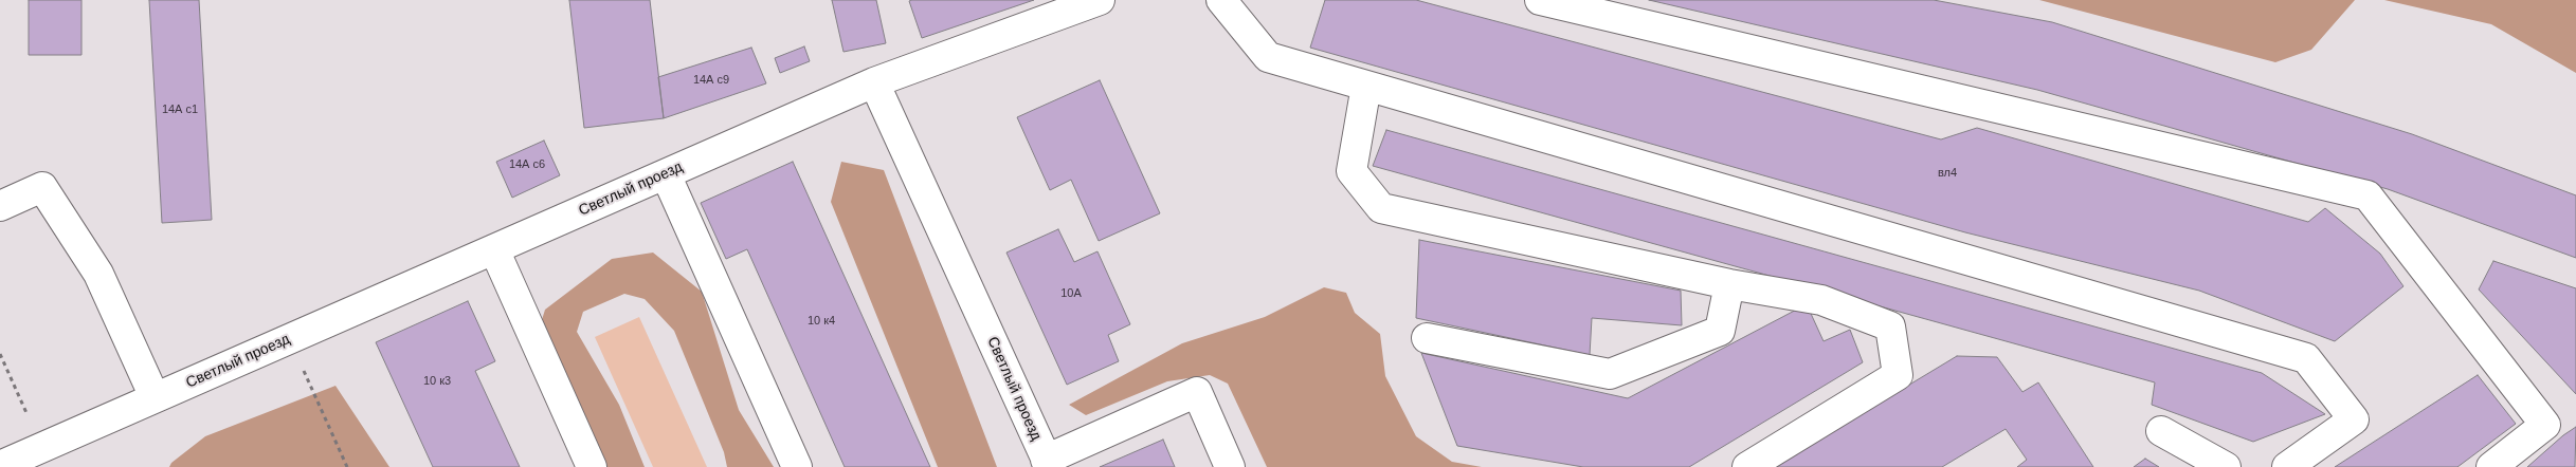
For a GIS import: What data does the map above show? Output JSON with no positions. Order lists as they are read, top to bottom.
{
  "streets": {
    "street": ["Светлый проезд"]
  },
  "house_numbers": [
    "14А с9",
    "14А с1",
    "14А с6",
    "вл4",
    "10А",
    "10 к4",
    "10 к3"
  ]
}
